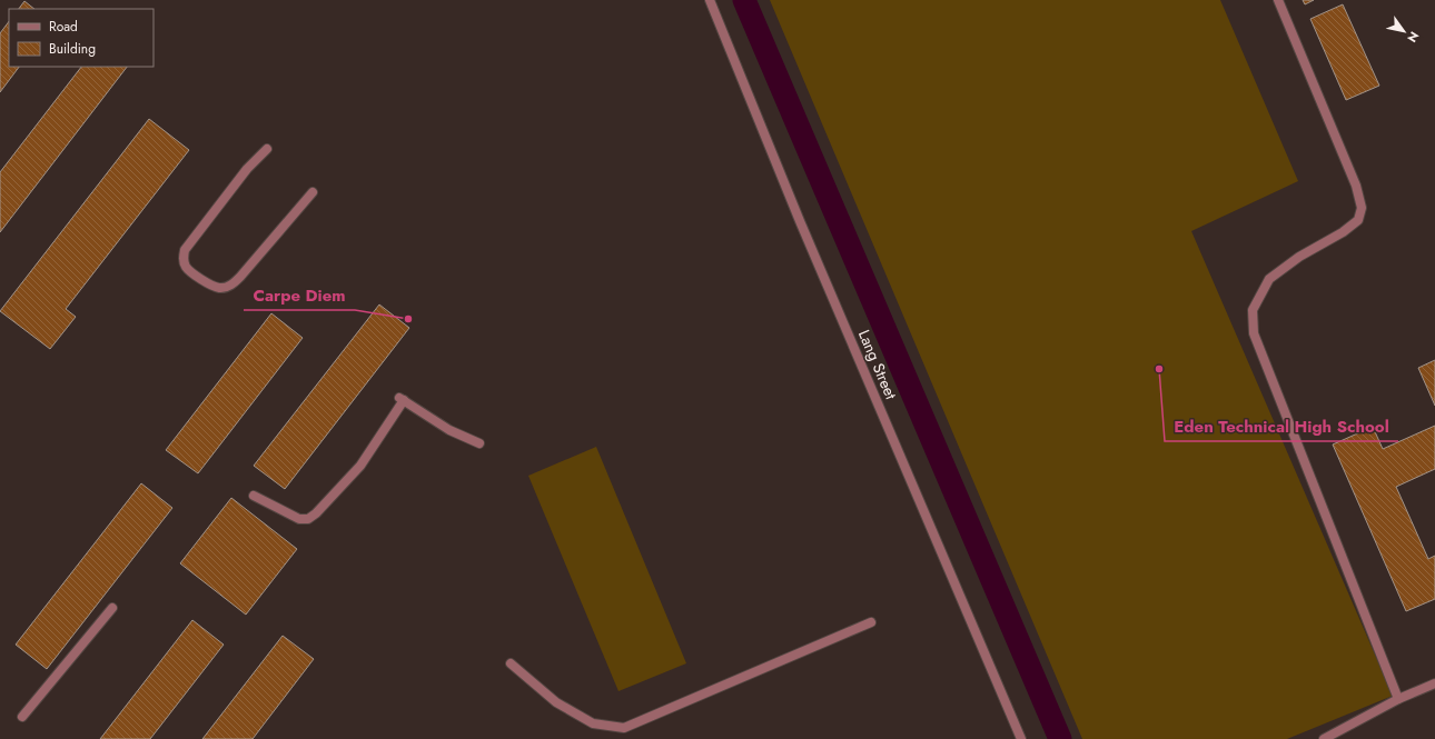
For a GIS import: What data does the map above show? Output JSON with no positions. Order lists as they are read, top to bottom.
{
  "streets": {
    "street": ["Lang Street"]
  },
  "places": ["Carpe Diem", "Eden Technical High School"],
  "legend": ["Road", "Building"],
  "north": "bottom right"
}
